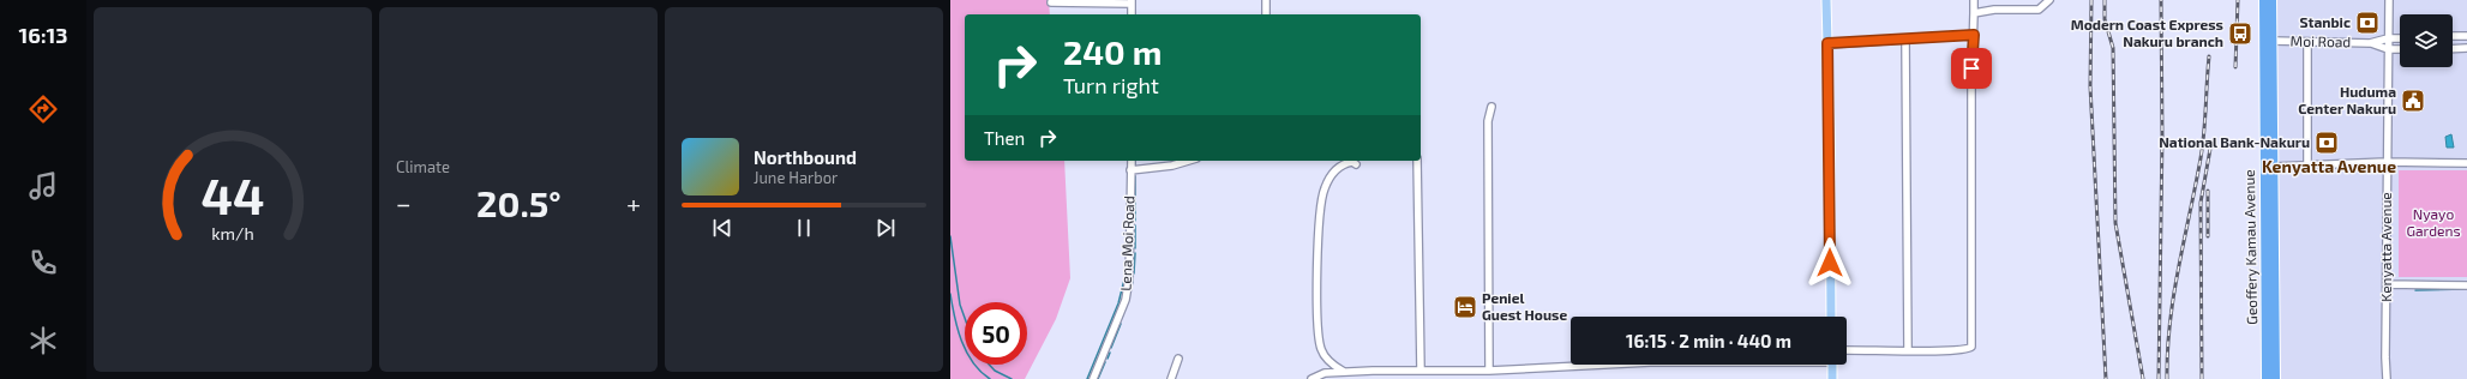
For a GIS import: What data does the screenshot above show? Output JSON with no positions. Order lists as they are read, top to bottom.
{
  "streets": {
    "highway": ["Geoffery Kamau Avenue"],
    "street": ["Moi Road", "Lena Moi Road", "Kenyatta Avenue"]
  },
  "crossings": [
    ["Moi Road", "Geoffery Kamau Avenue"],
    ["Moi Road", "Kenyatta Avenue"]
  ],
  "districts": ["Kenyatta Avenue"],
  "parks": ["Nyayo Gardens"],
  "places": {
    "bank": ["Stanbic", "National Bank-Nakuru"],
    "bus stop": ["Modern Coast Express Nakuru branch"],
    "public building": ["Huduma Center Nakuru"],
    "hotel": ["Peniel Guest House"]
  },
  "page": {
    "tabs": "16:13",
    "tile": "Climate",
    "turn": ["240 m", "Turn right"],
    "then": "Then",
    "song": ["Northbound", "June Harbor"],
    "heat": ["−", "20.5°", "+"],
    "limit": "50",
    "trip": "16:15 · 2 min · 440 m",
    "gauge": ["44", "km/h"]
  }
}
